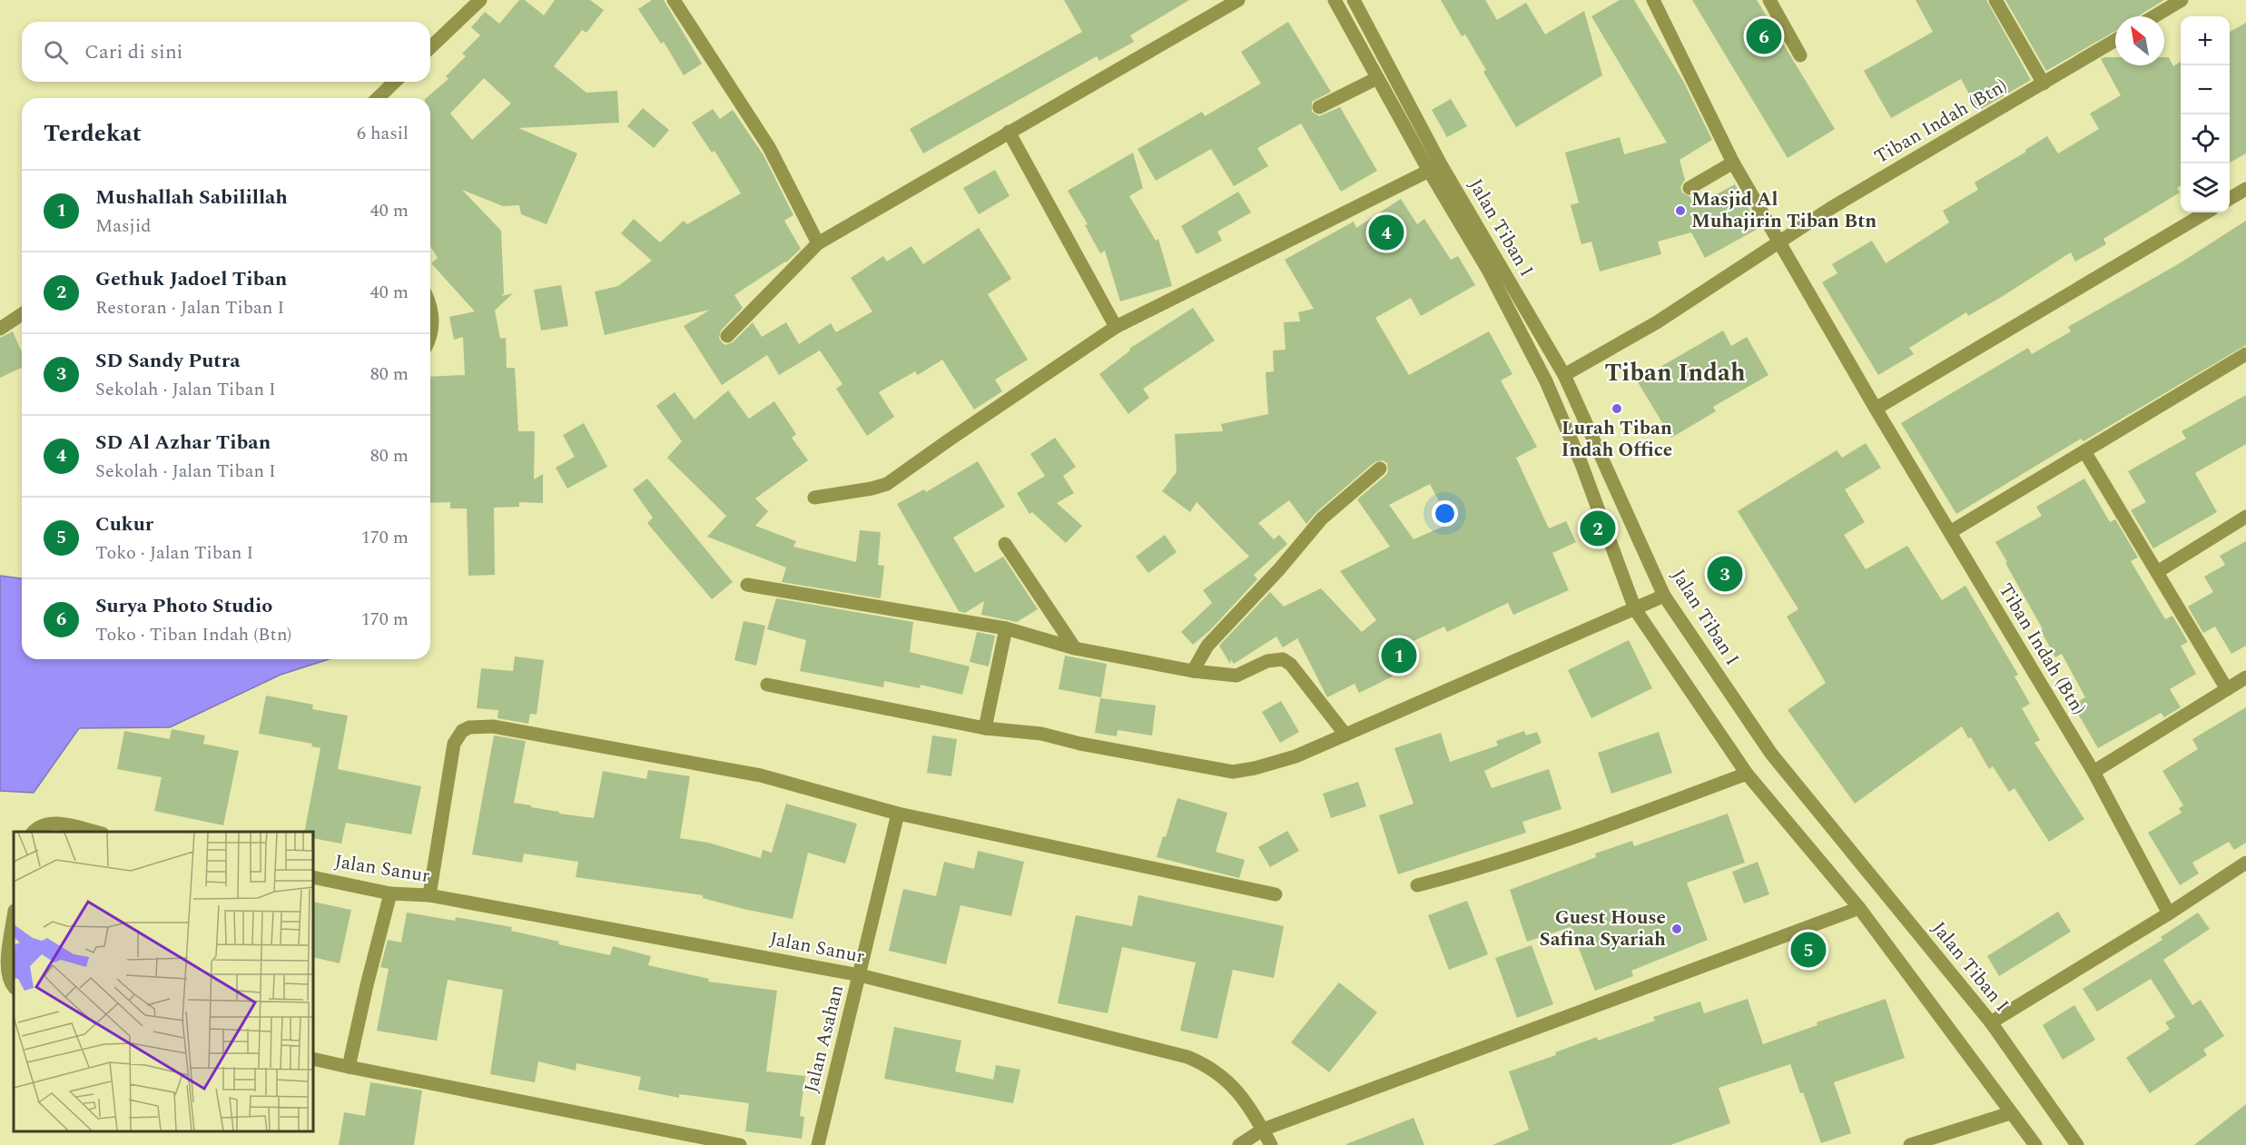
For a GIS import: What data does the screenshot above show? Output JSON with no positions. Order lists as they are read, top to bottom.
{
  "streets": {
    "street": [
      "Tiban Indah (Btn)",
      "Jalan Tiban I",
      "Jalan Sanur",
      "Jalan Asahan"
    ]
  },
  "crossings": [
    ["Tiban Indah (Btn)", "Jalan Tiban I"],
    ["Jalan Sanur", "Jalan Asahan"]
  ],
  "districts": ["Tiban Indah"],
  "places": ["Masjid Al Muhajirin Tiban Btn", "Lurah Tiban Indah Office", "Guest House Safina Syariah"],
  "north": "top left",
  "page": {
    "map_buttons": ["+", "−"],
    "pins": [
      "6",
      "4",
      "2",
      "3",
      "1",
      "5"
    ],
    "search": "Cari di sini",
    "heading": ["Terdekat", "6 hasil"],
    "list": [
      {
        "mark": "1",
        "name": "Mushallah Sabilillah",
        "note": "Masjid",
        "value": "40 m"
      },
      {
        "mark": "2",
        "name": "Gethuk Jadoel Tiban",
        "note": "Restoran · Jalan Tiban I",
        "value": "40 m"
      },
      {
        "mark": "3",
        "name": "SD Sandy Putra",
        "note": "Sekolah · Jalan Tiban I",
        "value": "80 m"
      },
      {
        "mark": "4",
        "name": "SD Al Azhar Tiban",
        "note": "Sekolah · Jalan Tiban I",
        "value": "80 m"
      },
      {
        "mark": "5",
        "name": "Cukur",
        "note": "Toko · Jalan Tiban I",
        "value": "170 m"
      },
      {
        "mark": "6",
        "name": "Surya Photo Studio",
        "note": "Toko · Tiban Indah (Btn)",
        "value": "170 m"
      }
    ]
  }
}
